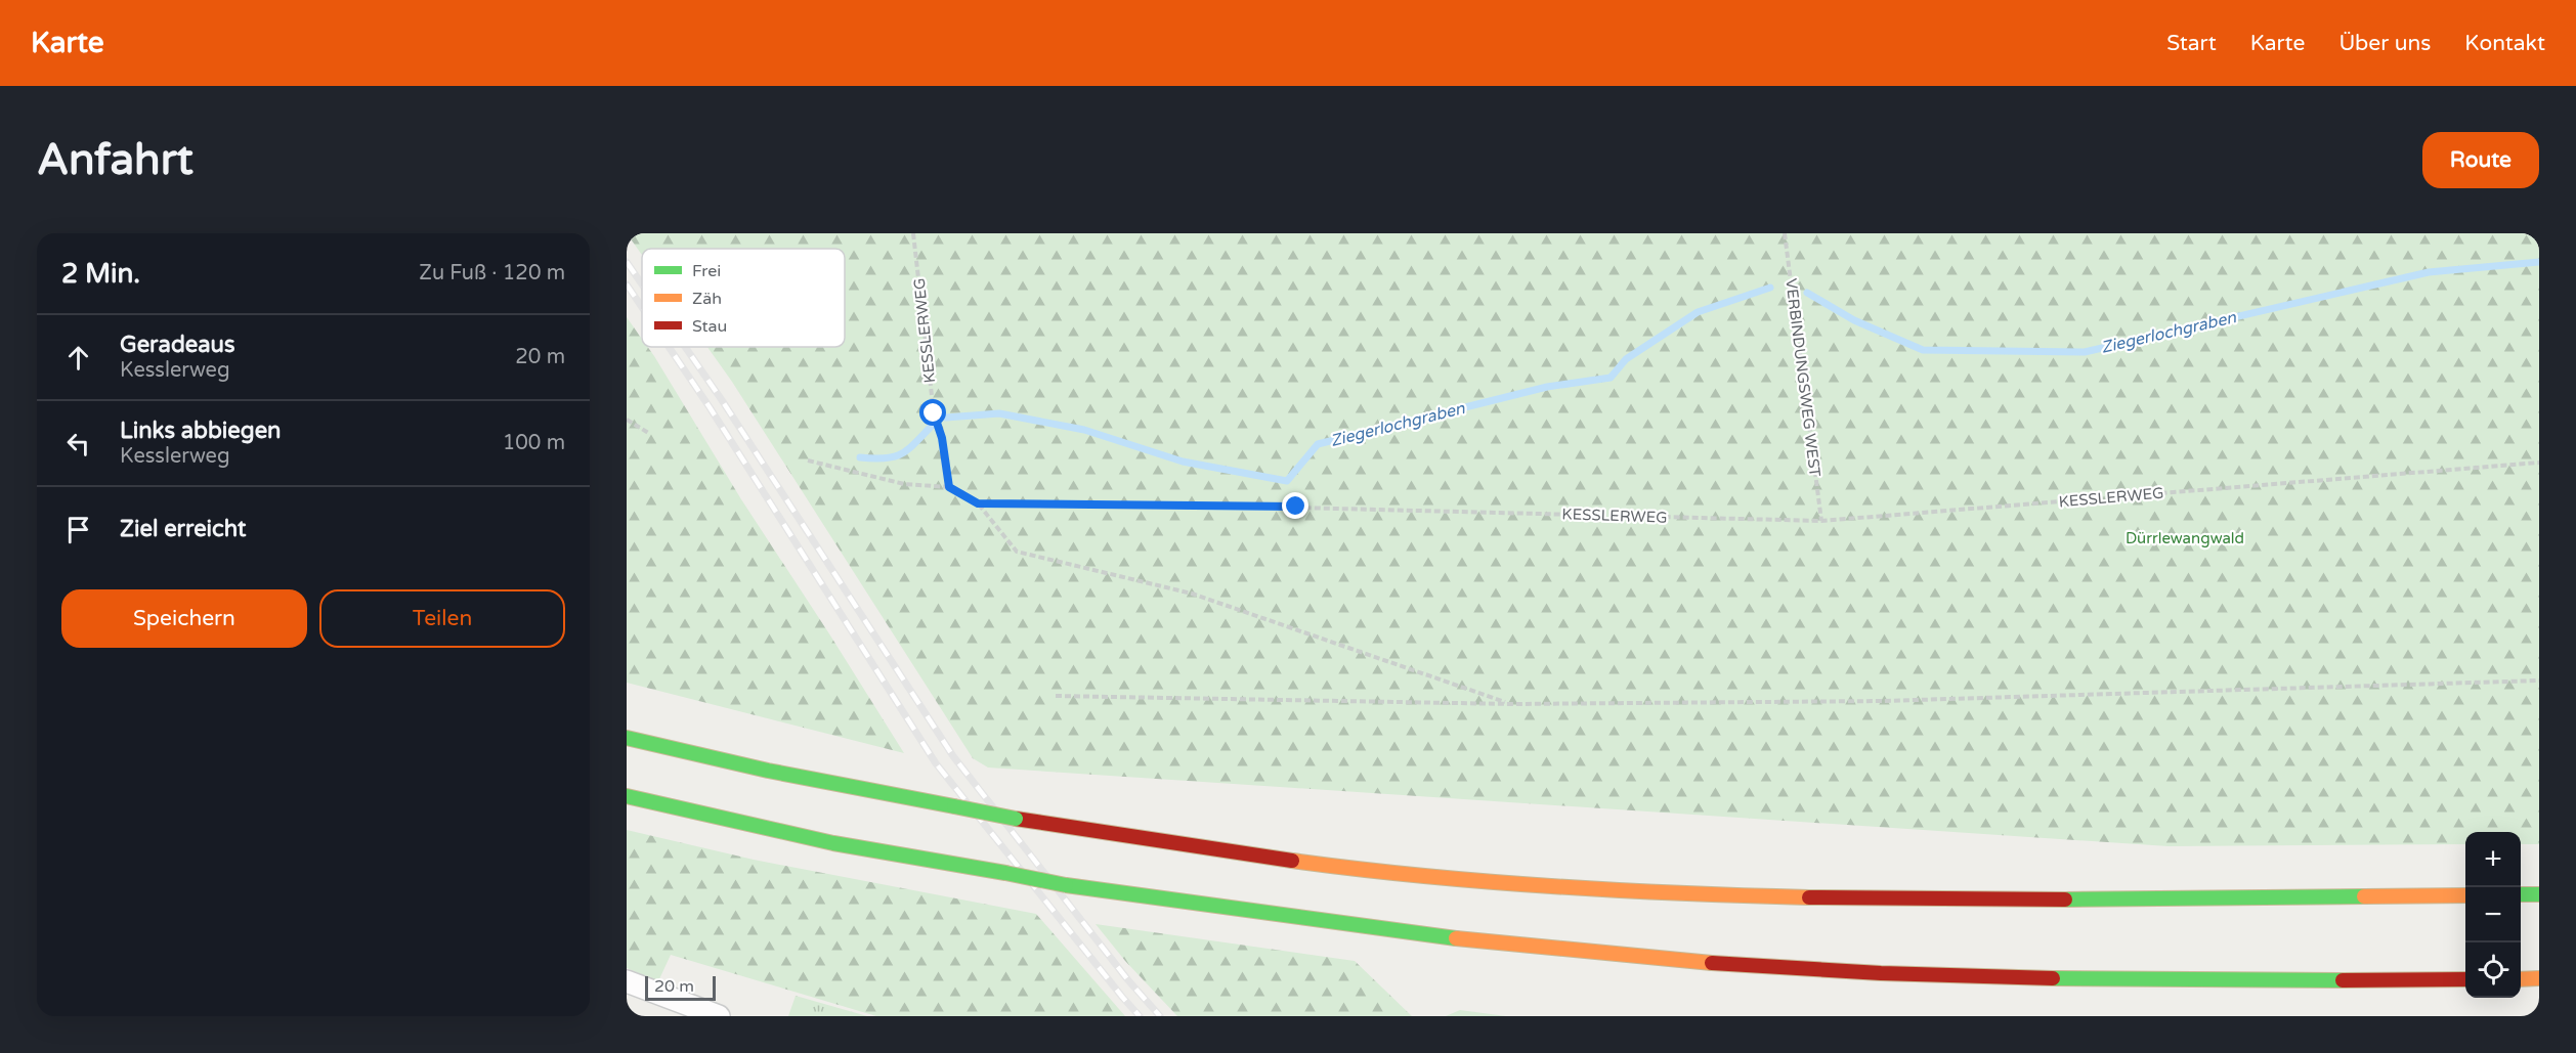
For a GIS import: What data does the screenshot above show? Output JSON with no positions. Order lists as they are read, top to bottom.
{
  "streets": {
    "path": ["KESSLERWEG", "VERBINDUNGSWEG WEST"]
  },
  "crossings": [
    ["KESSLERWEG", "VERBINDUNGSWEG WEST"]
  ],
  "water": ["Ziegerlochgraben"],
  "parks": ["Dürrlewangwald"],
  "legend": ["Frei", "Zäh", "Stau"],
  "scale_bar": "20 m",
  "page": {
    "header": "Karte",
    "nav": [
      "Start",
      "Karte",
      "Über uns",
      "Kontakt"
    ],
    "buttons": [
      "Route",
      ["Speichern", "Teilen"]
    ],
    "title": "Anfahrt",
    "heading": ["2 Min.", "Zu Fuß · 120 m"],
    "list": [
      ["Geradeaus", "Kesslerweg", "20 m"],
      ["Links abbiegen", "Kesslerweg", "100 m"],
      "Ziel erreicht"
    ],
    "map_buttons": ["+", "−"],
    "scale": "20 m"
  }
}
